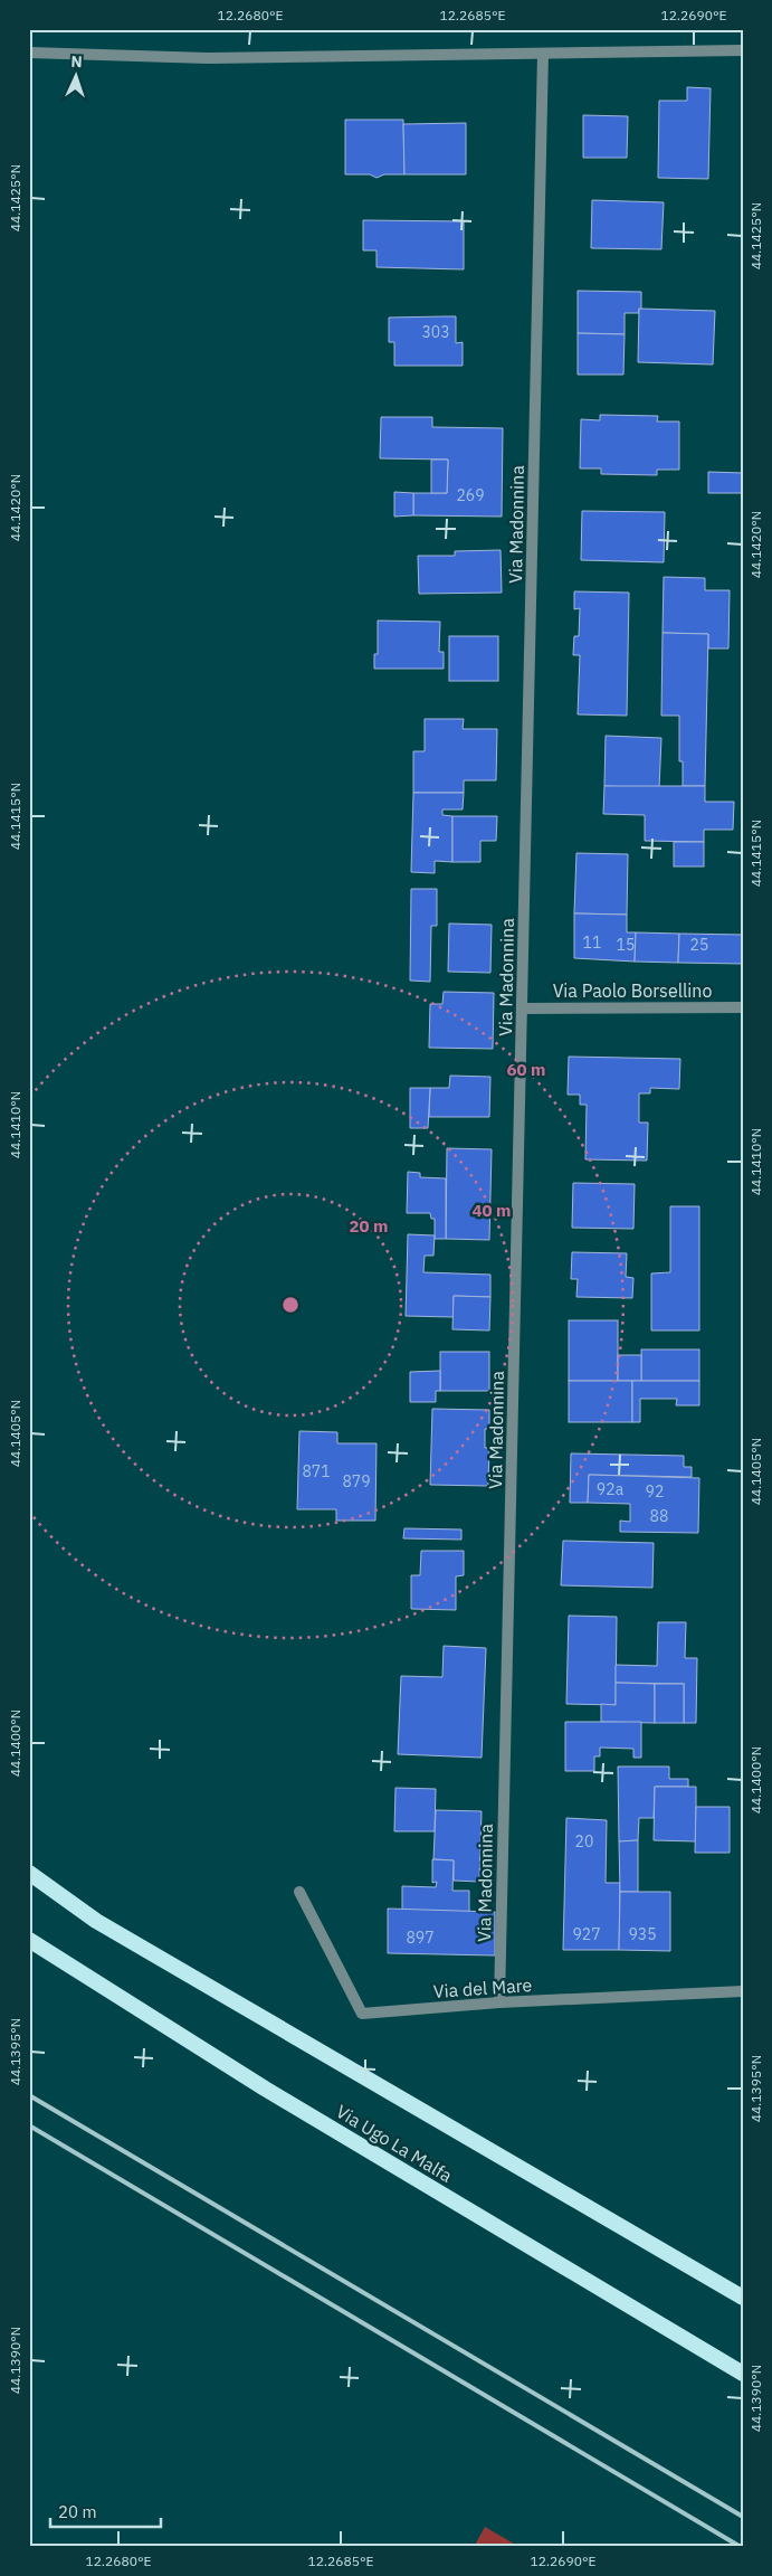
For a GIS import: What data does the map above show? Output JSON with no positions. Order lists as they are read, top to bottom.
{
  "streets": {
    "highway": ["Via Ugo La Malfa"],
    "street": ["Via Madonnina", "Via Paolo Borsellino", "Via del Mare"]
  },
  "crossings": [
    ["Via Madonnina", "Via Paolo Borsellino"],
    ["Via Madonnina", "Via del Mare"]
  ],
  "house_numbers": [
    "303",
    "269",
    "11",
    "15",
    "25",
    "871",
    "879",
    "92a",
    "92",
    "88",
    "20",
    "927",
    "935",
    "897"
  ],
  "scale_bar": "20 m",
  "north": "top",
  "coordinates": [
    "12.2680°E",
    "12.2685°E",
    "12.2690°E",
    "44.1425°N",
    "44.1420°N",
    "44.1415°N",
    "44.1410°N",
    "44.1405°N",
    "44.1400°N",
    "44.1395°N",
    "44.1390°N"
  ],
  "rings": ["60 m", "40 m", "20 m"]
}
